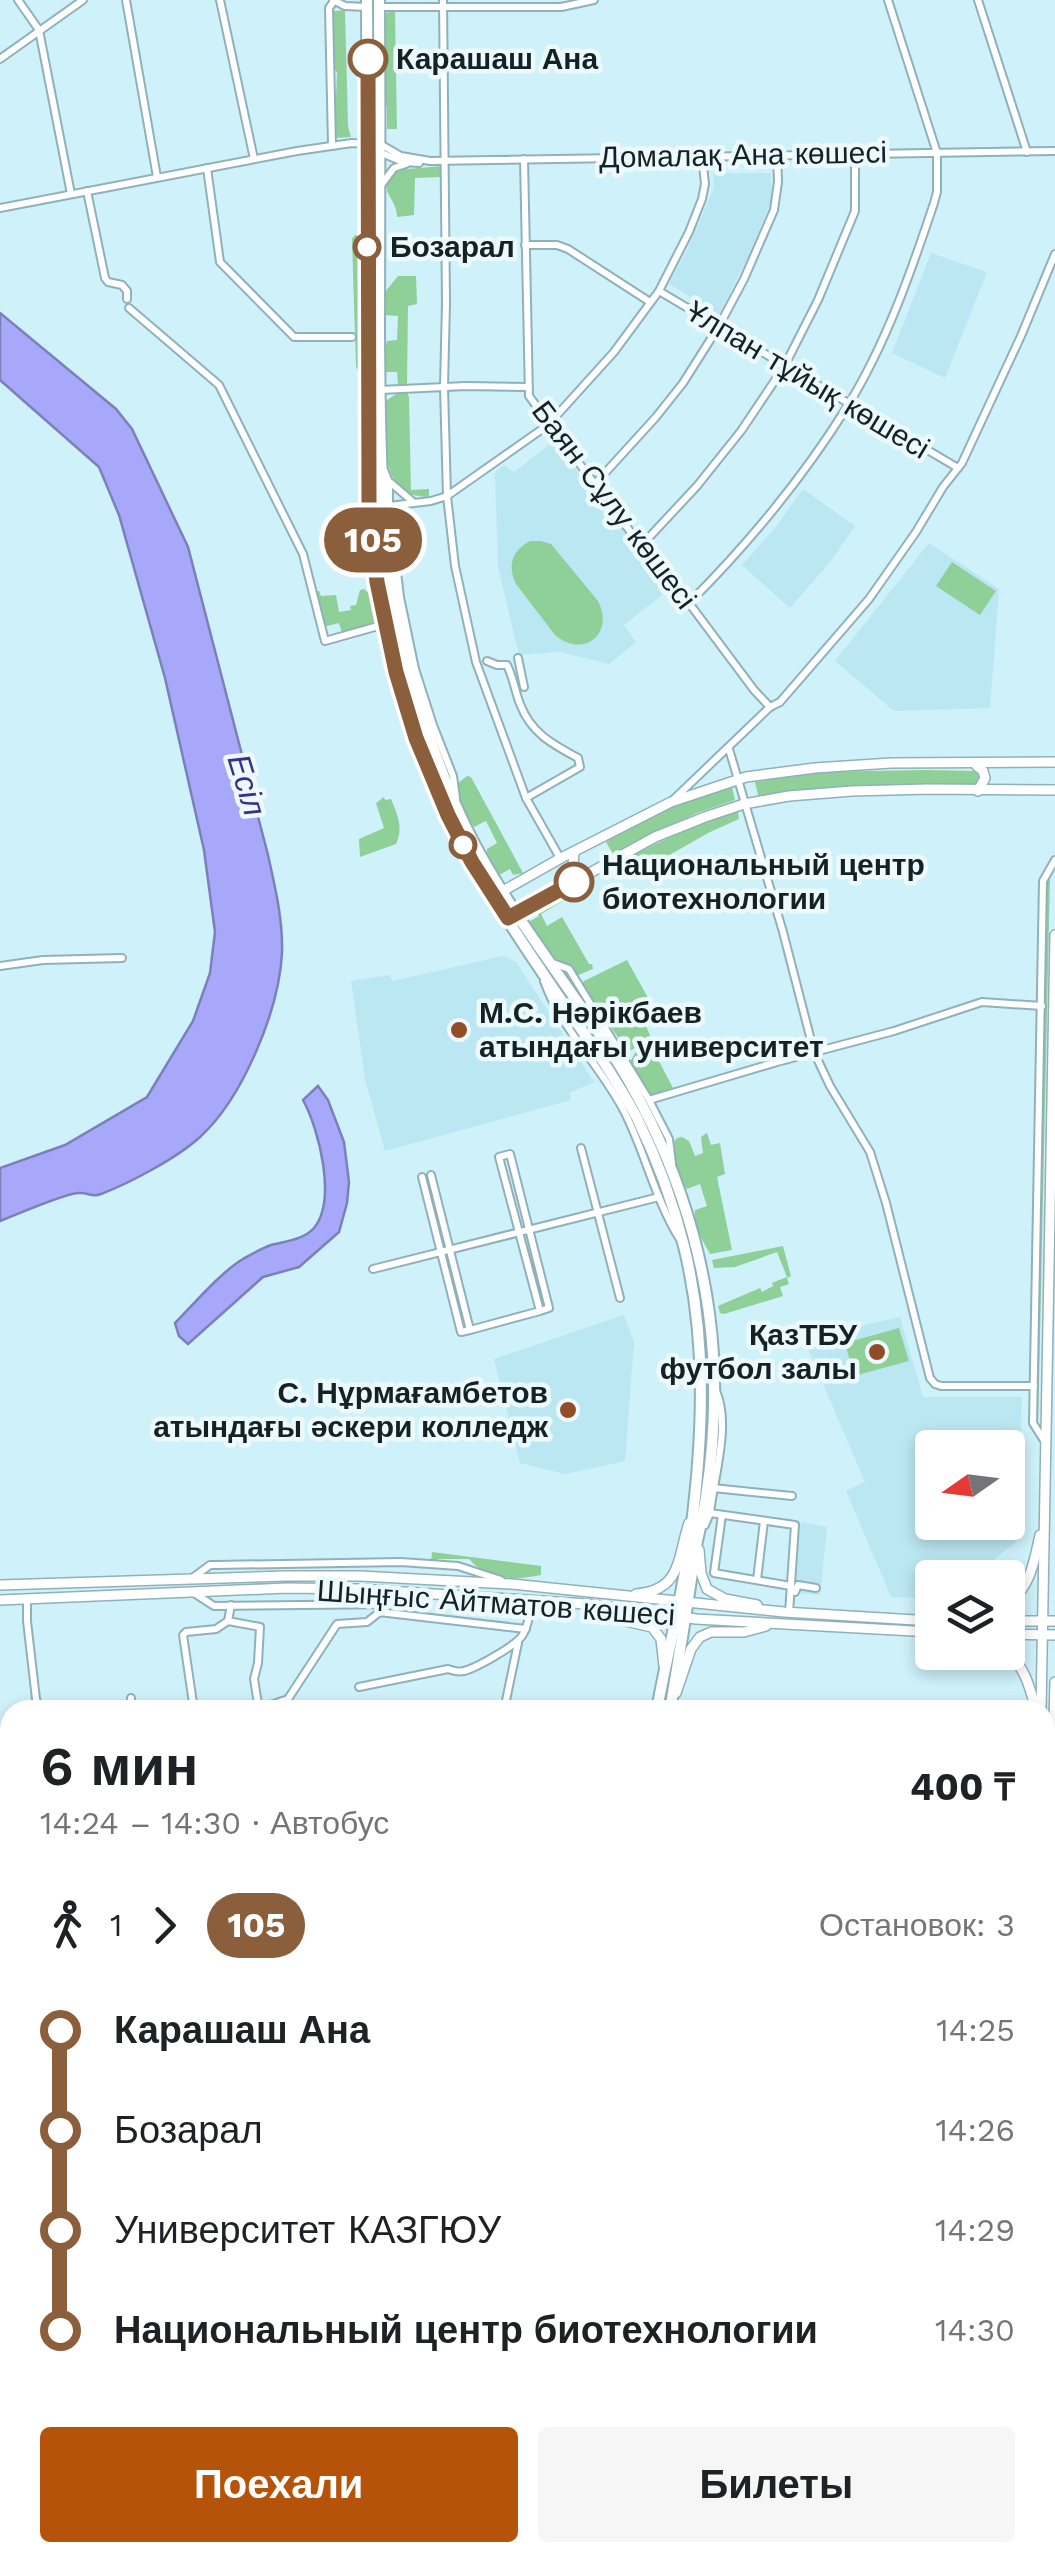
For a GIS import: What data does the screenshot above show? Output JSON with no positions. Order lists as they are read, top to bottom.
{
  "streets": {
    "main road": ["Шыңғыс Айтматов көшесі"],
    "street": ["Домалақ Ана көшесі", "Ұлпан тұйық көшесі", "Баян Сұлу көшесі"]
  },
  "crossings": [
    ["Домалақ Ана көшесі", "Баян Сұлу көшесі"]
  ],
  "water": ["Есіл"],
  "places": [
    "Карашаш Ана",
    "Бозарал",
    "Национальный центр биотехнологии",
    "М.С. Нәрікбаев атындағы университет",
    "ҚазТБУ футбол залы",
    "С. Нұрмағамбетов атындағы әскери колледж"
  ],
  "lines": ["bus line 105"],
  "north": "left",
  "page": {
    "on_map": "105",
    "heading": ["6 мин", "14:24 – 14:30 · Автобус", "400 ₸"],
    "legs": ["1", "105", "Остановок: 3"],
    "list": [
      {
        "name": "Карашаш Ана",
        "value": "14:25"
      },
      {
        "name": "Бозарал",
        "value": "14:26"
      },
      {
        "name": "Университет КАЗГЮУ",
        "value": "14:29"
      },
      {
        "name": "Национальный центр биотехнологии",
        "value": "14:30"
      }
    ],
    "buttons": ["Поехали", "Билеты"]
  }
}
